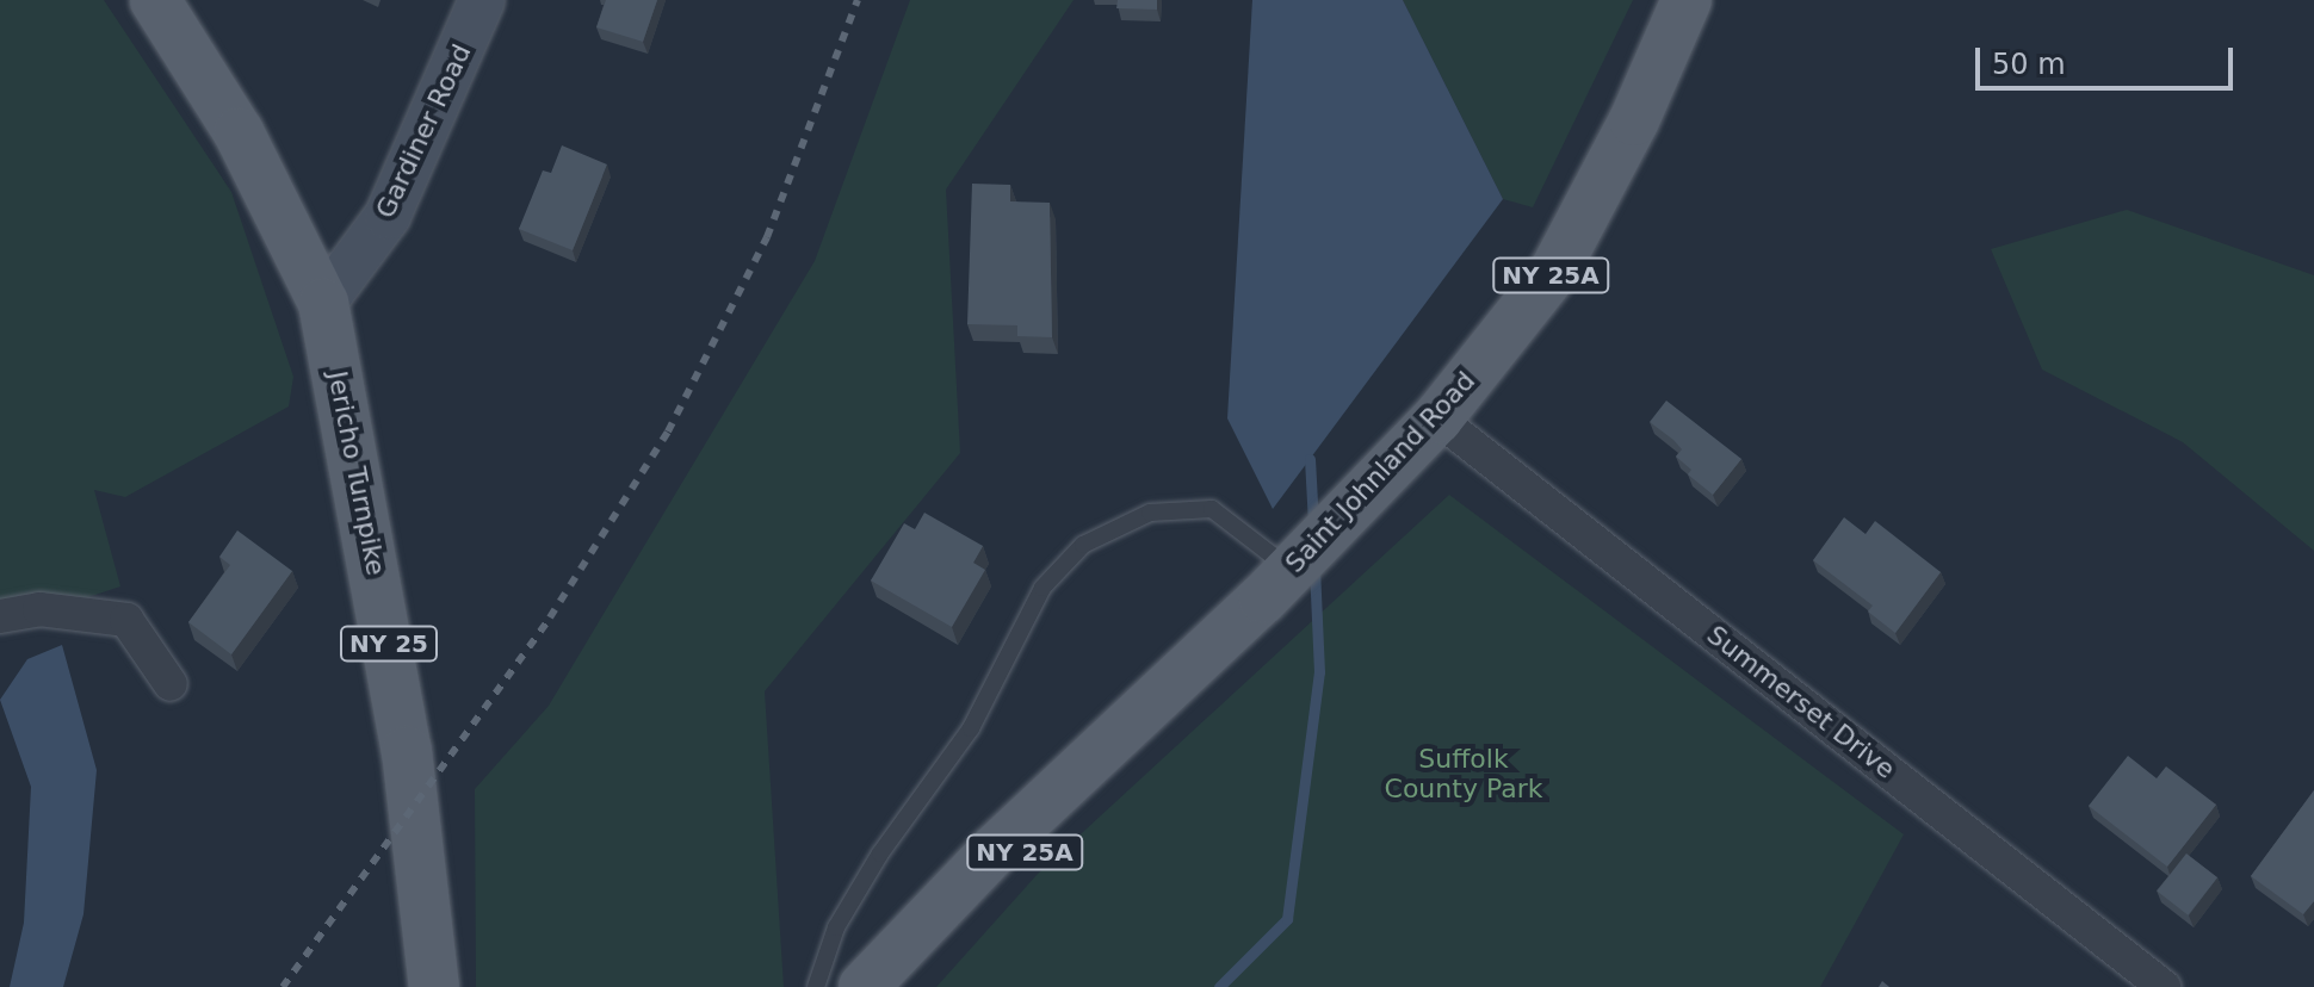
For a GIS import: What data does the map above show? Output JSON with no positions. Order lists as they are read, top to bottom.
{
  "streets": {
    "main road": [
      "Gardiner Road",
      "NY 25A",
      "Saint Johnland Road",
      "Jericho Turnpike",
      "NY 25"
    ],
    "street": ["Summerset Drive"]
  },
  "crossings": [
    ["Gardiner Road", "Jericho Turnpike"],
    ["Saint Johnland Road", "Summerset Drive"]
  ],
  "parks": ["Suffolk County Park"],
  "scale_bar": "50 m"
}
